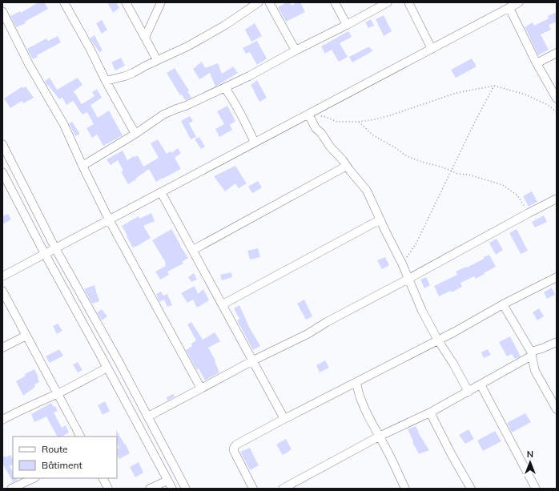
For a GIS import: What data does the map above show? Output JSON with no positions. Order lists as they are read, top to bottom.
{
  "legend": ["Route", "Bâtiment"],
  "north": "top"
}
